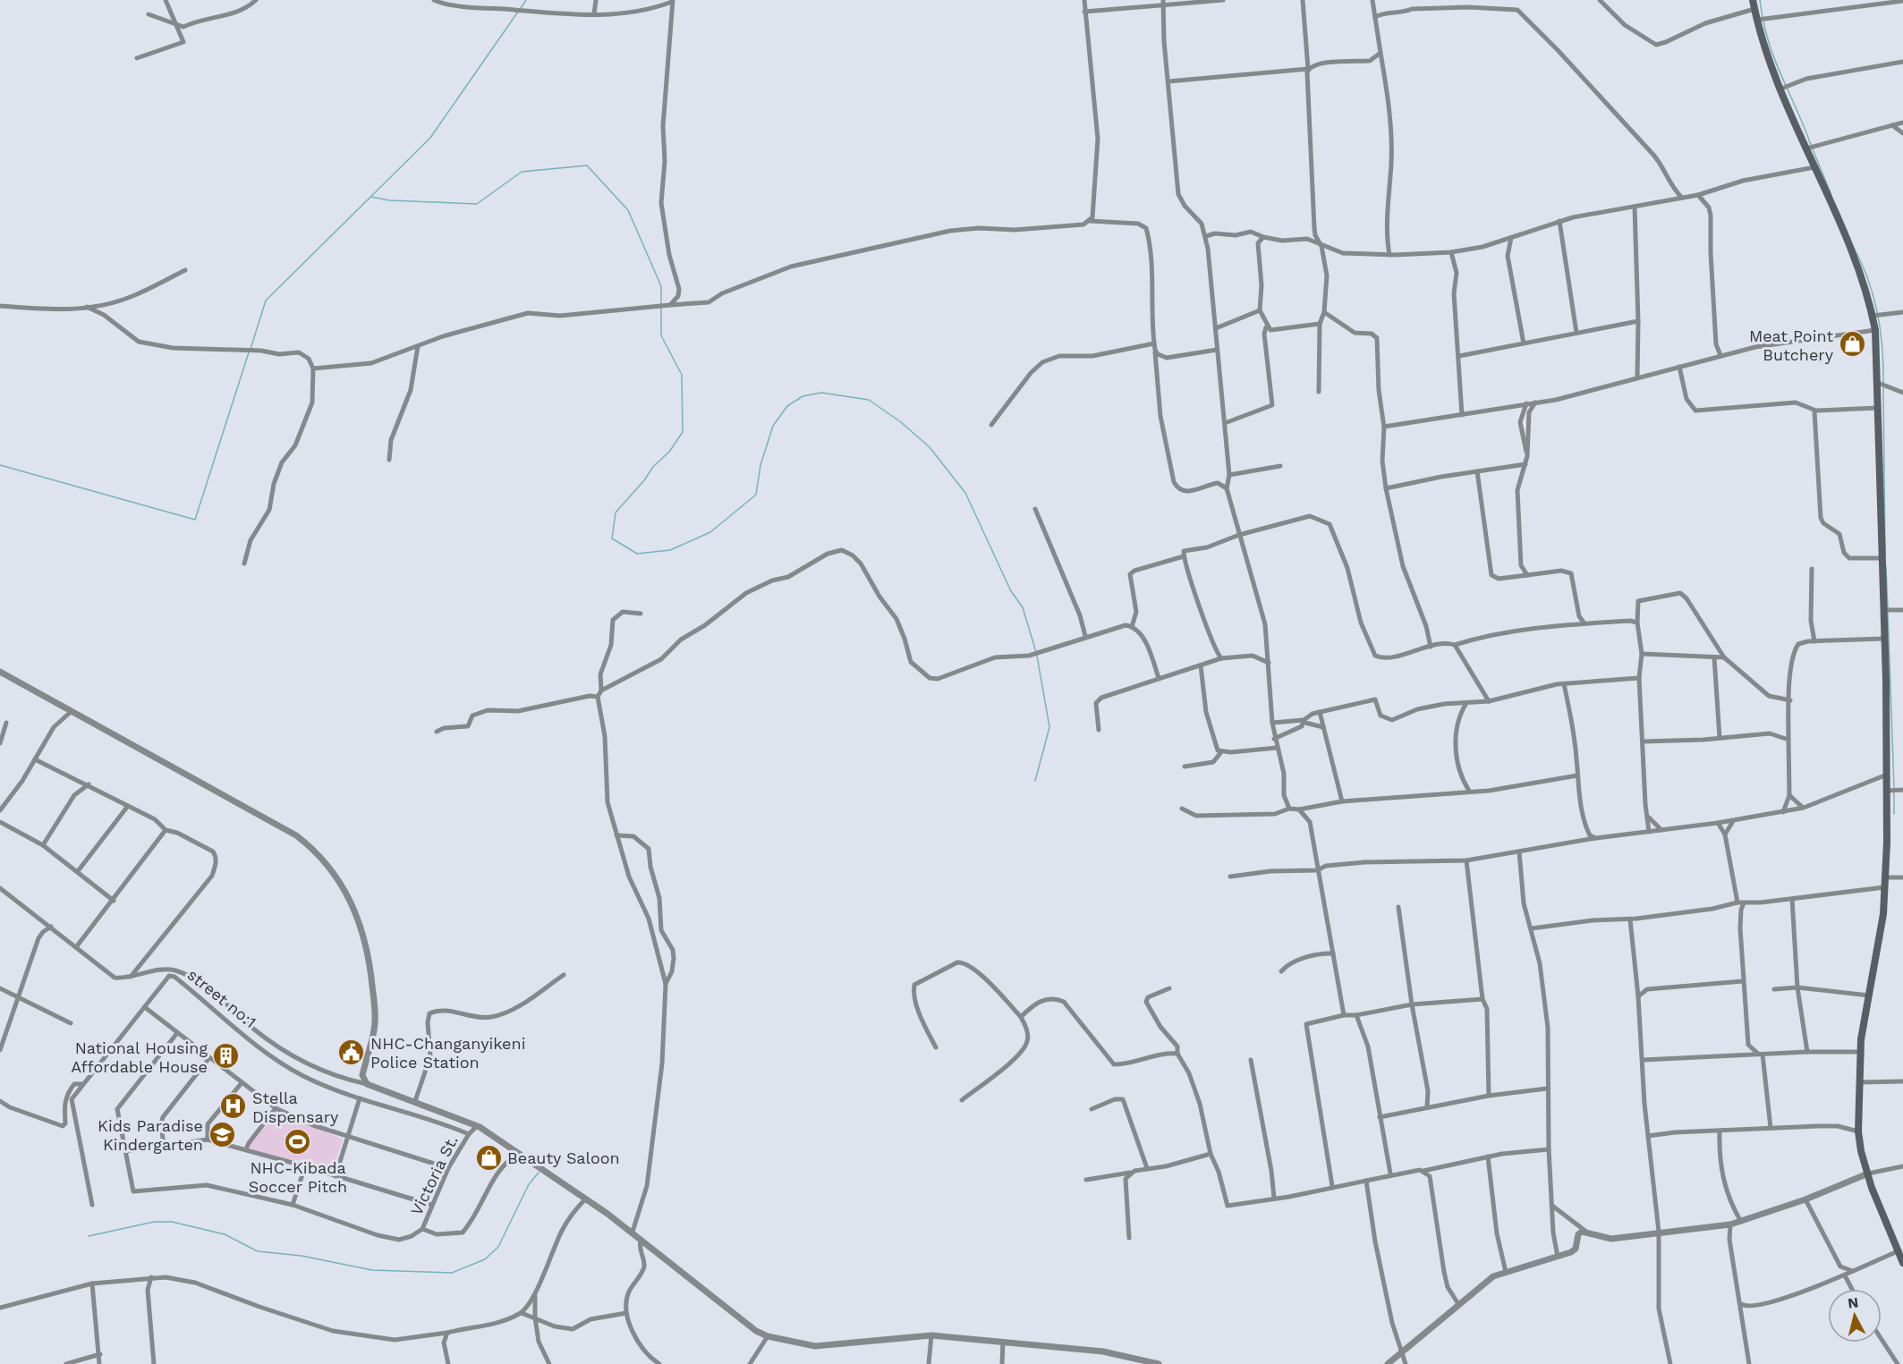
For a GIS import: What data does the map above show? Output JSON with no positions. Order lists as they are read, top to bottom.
{
  "streets": {
    "street": ["street no:1", "Victoria St."]
  },
  "crossings": [
    ["street no:1", "Victoria St."]
  ],
  "places": {
    "shop": ["Meat Point Butchery", "Beauty Saloon"],
    "public building": ["NHC-Changanyikeni Police Station"],
    "building": ["National Housing Affordable House"],
    "hospital": ["Stella Dispensary"],
    "school or university": ["Kids Paradise Kindergarten"],
    "sports": ["NHC-Kibada Soccer Pitch"]
  },
  "north": "top"
}
